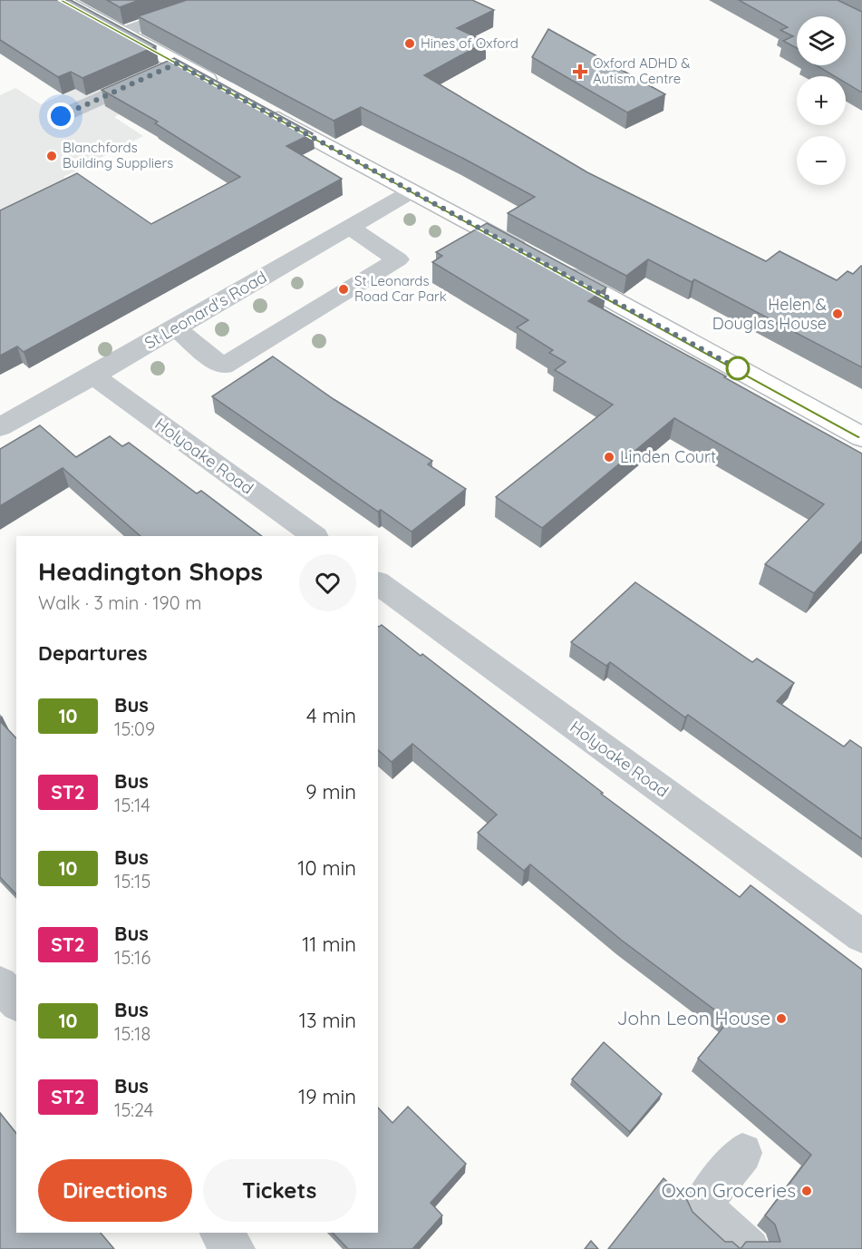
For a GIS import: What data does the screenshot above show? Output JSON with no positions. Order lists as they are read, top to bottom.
{
  "streets": {
    "street": ["St Leonard's Road", "Holyoake Road"]
  },
  "crossings": [
    ["St Leonard's Road", "Holyoake Road"]
  ],
  "places": {
    "other": [
      "Hines of Oxford",
      "Blanchfords Building Suppliers",
      "St Leonards Road Car Park",
      "Helen & Douglas House",
      "Linden Court",
      "John Leon House",
      "Oxon Groceries"
    ],
    "health": ["Oxford ADHD & Autism Centre"]
  },
  "lines": ["bus line 10"],
  "page": {
    "map_buttons": ["+", "−"],
    "heading": [
      ["Headington Shops", "Walk · 3 min · 190 m"],
      "Departures"
    ],
    "list": [
      {
        "mark": "10",
        "name": "Bus",
        "note": "15:09",
        "value": "4 min"
      },
      {
        "mark": "ST2",
        "name": "Bus",
        "note": "15:14",
        "value": "9 min"
      },
      {
        "mark": "10",
        "name": "Bus",
        "note": "15:15",
        "value": "10 min"
      },
      {
        "mark": "ST2",
        "name": "Bus",
        "note": "15:16",
        "value": "11 min"
      },
      {
        "mark": "10",
        "name": "Bus",
        "note": "15:18",
        "value": "13 min"
      },
      {
        "mark": "ST2",
        "name": "Bus",
        "note": "15:24",
        "value": "19 min"
      }
    ],
    "buttons": ["Directions", "Tickets"]
  }
}
